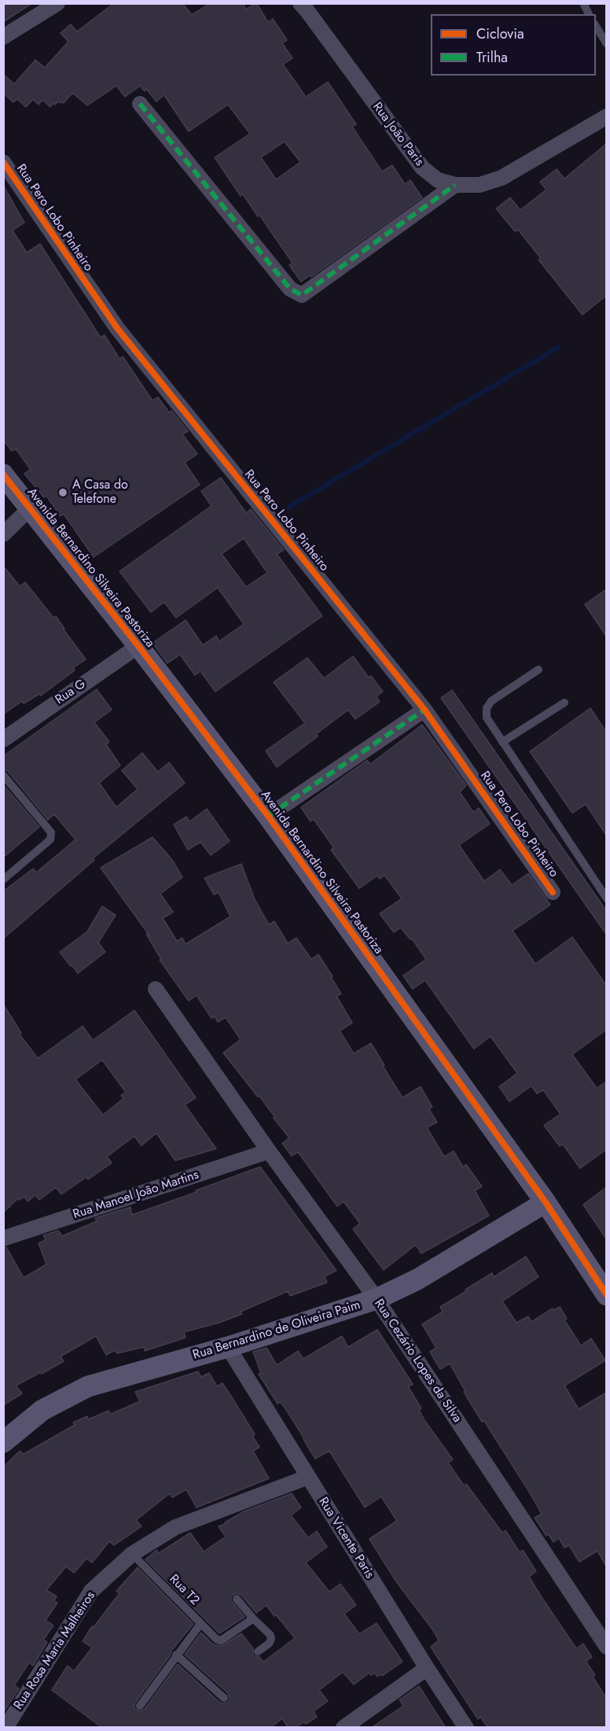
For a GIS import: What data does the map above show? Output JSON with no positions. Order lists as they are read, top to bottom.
{
  "streets": {
    "main road": ["Avenida Bernardino Silveira Pastoriza", "Rua Bernardino de Oliveira Paim"],
    "street": [
      "Rua João Paris",
      "Rua Pero Lobo Pinheiro",
      "Rua G",
      "Rua Manoel João Martins",
      "Rua Cezário Lopes da Silva",
      "Rua Vicente Paris",
      "Rua Rosa Maria Malheiros"
    ],
    "lane": ["Rua T2"]
  },
  "crossings": [
    ["Avenida Bernardino Silveira Pastoriza", "Rua G"],
    ["Avenida Bernardino Silveira Pastoriza", "Rua Bernardino de Oliveira Paim"],
    ["Rua Manoel João Martins", "Rua Cezário Lopes da Silva"],
    ["Rua Bernardino de Oliveira Paim", "Rua Cezário Lopes da Silva"],
    ["Rua Bernardino de Oliveira Paim", "Rua Vicente Paris"],
    ["Rua Vicente Paris", "Rua Rosa Maria Malheiros"],
    ["Rua T2", "Rua Rosa Maria Malheiros"]
  ],
  "places": ["A Casa do Telefone"],
  "legend": ["Ciclovia", "Trilha"]
}
